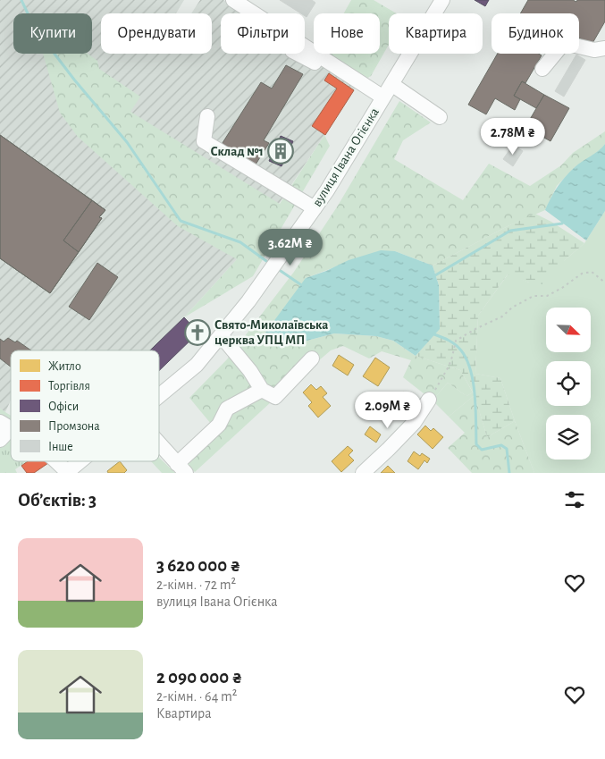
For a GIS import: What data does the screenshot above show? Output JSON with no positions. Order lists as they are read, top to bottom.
{
  "streets": {
    "street": ["вулиця Івана Огієнка"]
  },
  "places": {
    "building": ["Склад №1"],
    "church": ["Свято-Миколаївська церква УПЦ МП"]
  },
  "legend": [
    "Житло",
    "Торгівля",
    "Офіси",
    "Промзона",
    "Інше"
  ],
  "north": "bottom right",
  "page": {
    "chip": [
      "Купити",
      "Орендувати",
      "Фільтри",
      "Нове",
      "Квартира",
      "Будинок"
    ],
    "price": ["2.78M ₴", "3.62M ₴", "2.09M ₴"],
    "heading": "Об’єктів: 3",
    "list": [
      {
        "name": "3 620 000 ₴",
        "note": "2-кімн. · 72 m² · вулиця Івана Огієнка"
      },
      {
        "name": "2 090 000 ₴",
        "note": "2-кімн. · 64 m² · Квартира"
      }
    ]
  }
}
